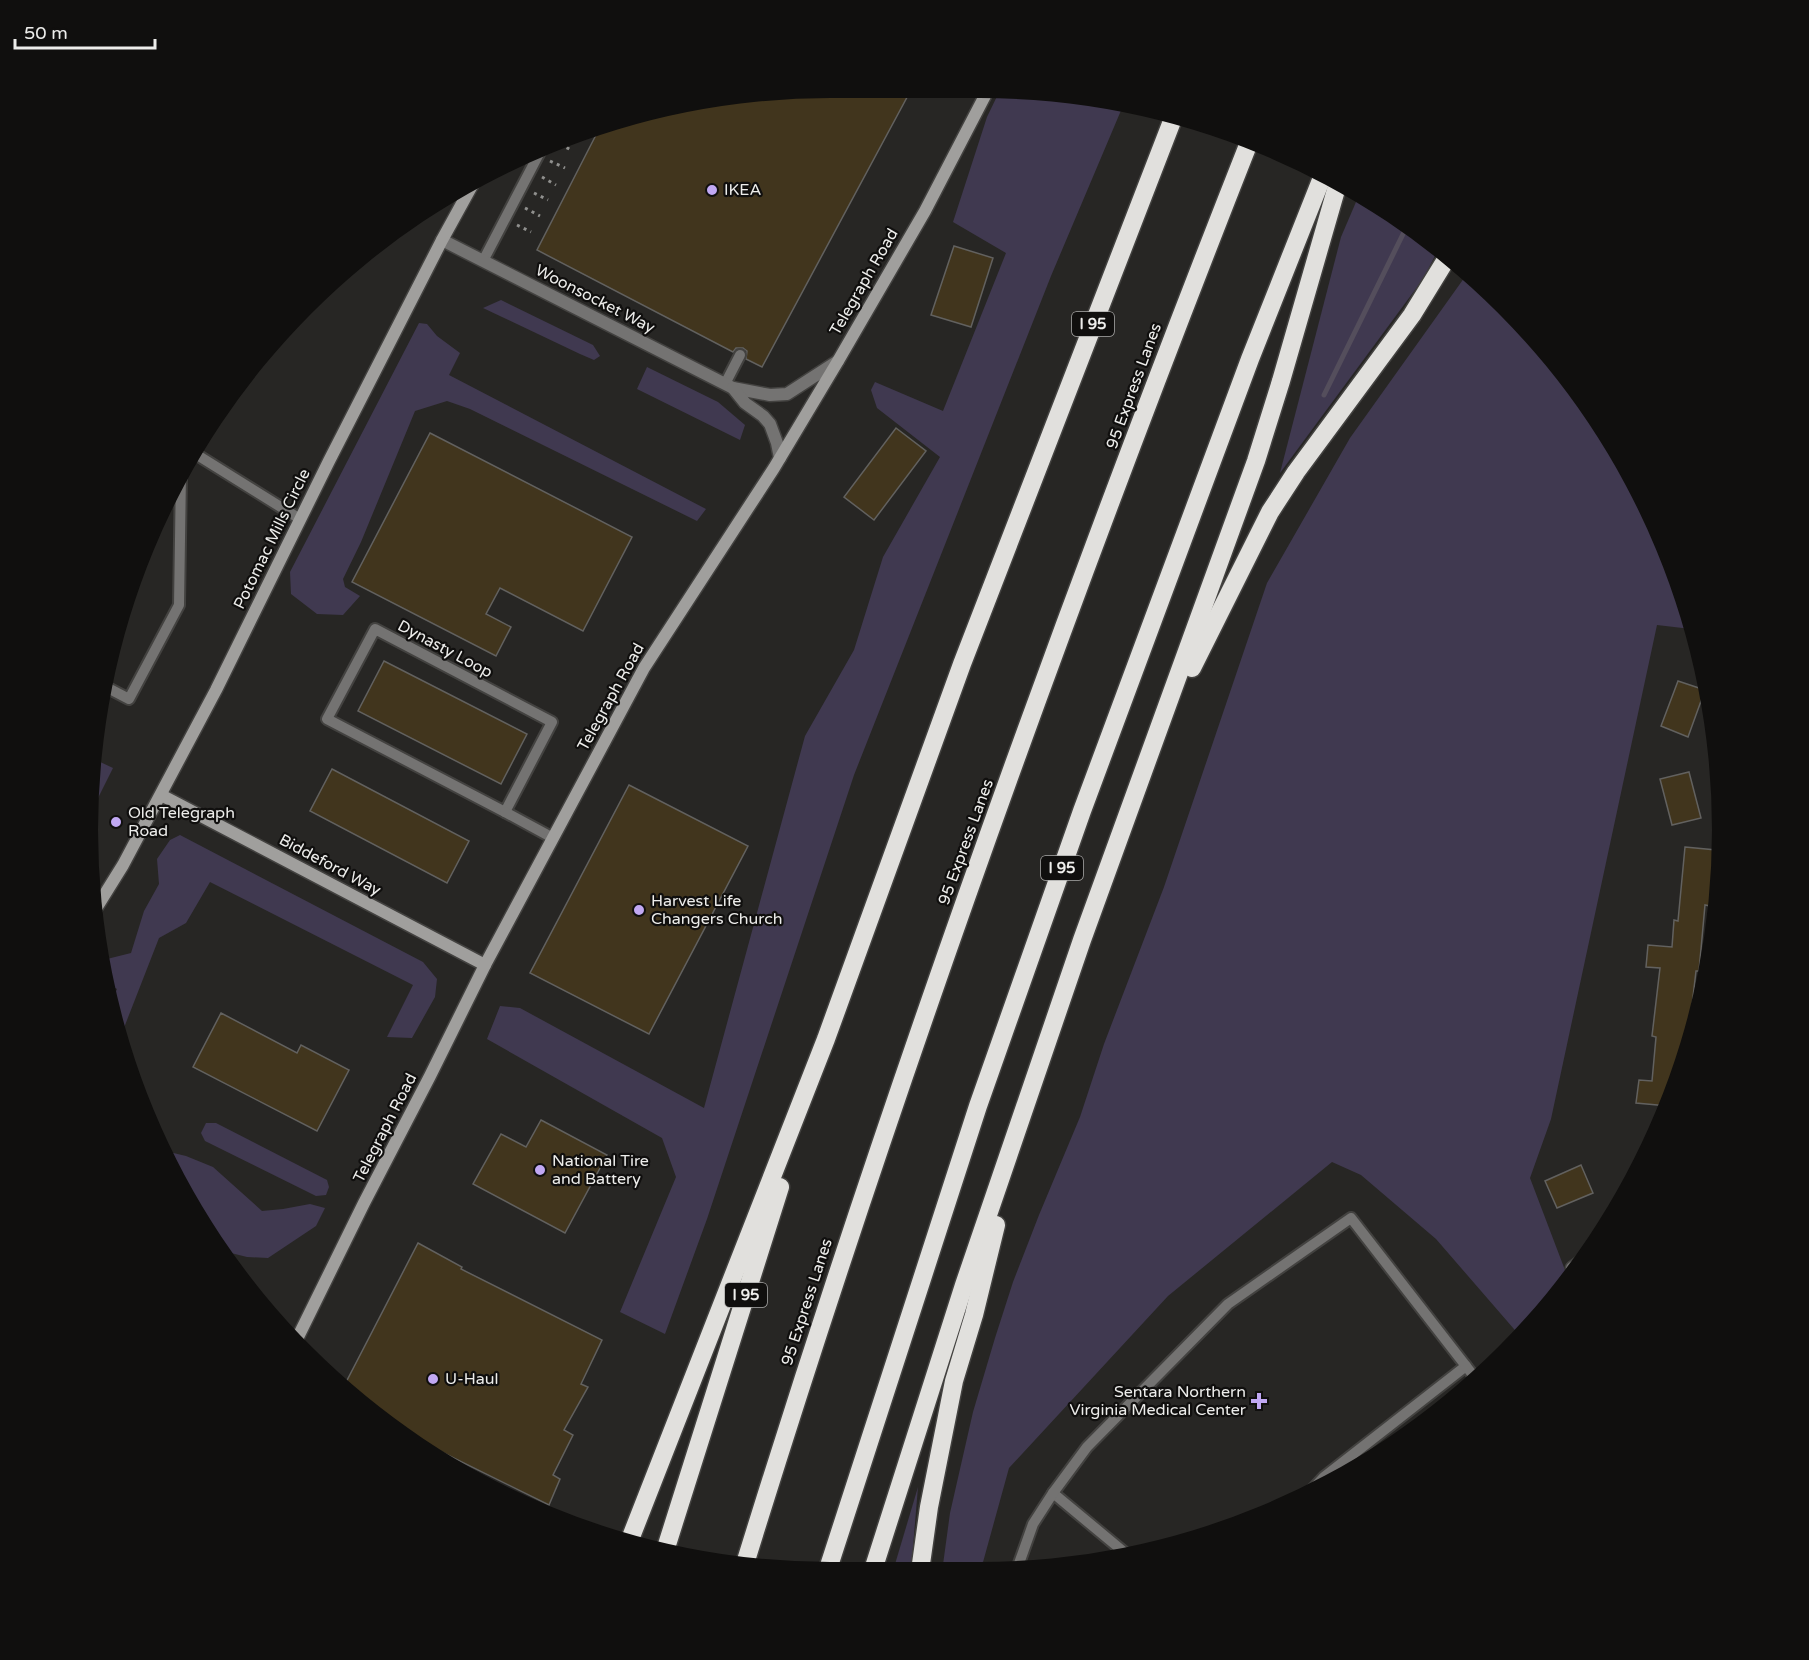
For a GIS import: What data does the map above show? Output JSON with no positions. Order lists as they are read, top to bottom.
{
  "streets": {
    "highway": ["I 95", "95 Express Lanes"],
    "main road": ["Telegraph Road", "Potomac Mills Circle", "Biddeford Way"],
    "street": ["Woonsocket Way"],
    "lane": ["Dynasty Loop"]
  },
  "crossings": [
    ["Telegraph Road", "Woonsocket Way"],
    ["Telegraph Road", "Dynasty Loop"],
    ["Telegraph Road", "Biddeford Way"],
    ["Woonsocket Way", "Potomac Mills Circle"],
    ["Potomac Mills Circle", "Biddeford Way"]
  ],
  "places": {
    "other": [
      "IKEA",
      "Old Telegraph Road",
      "Harvest Life Changers Church",
      "National Tire and Battery",
      "U-Haul"
    ],
    "health": ["Sentara Northern Virginia Medical Center"]
  },
  "scale_bar": "50 m"
}
